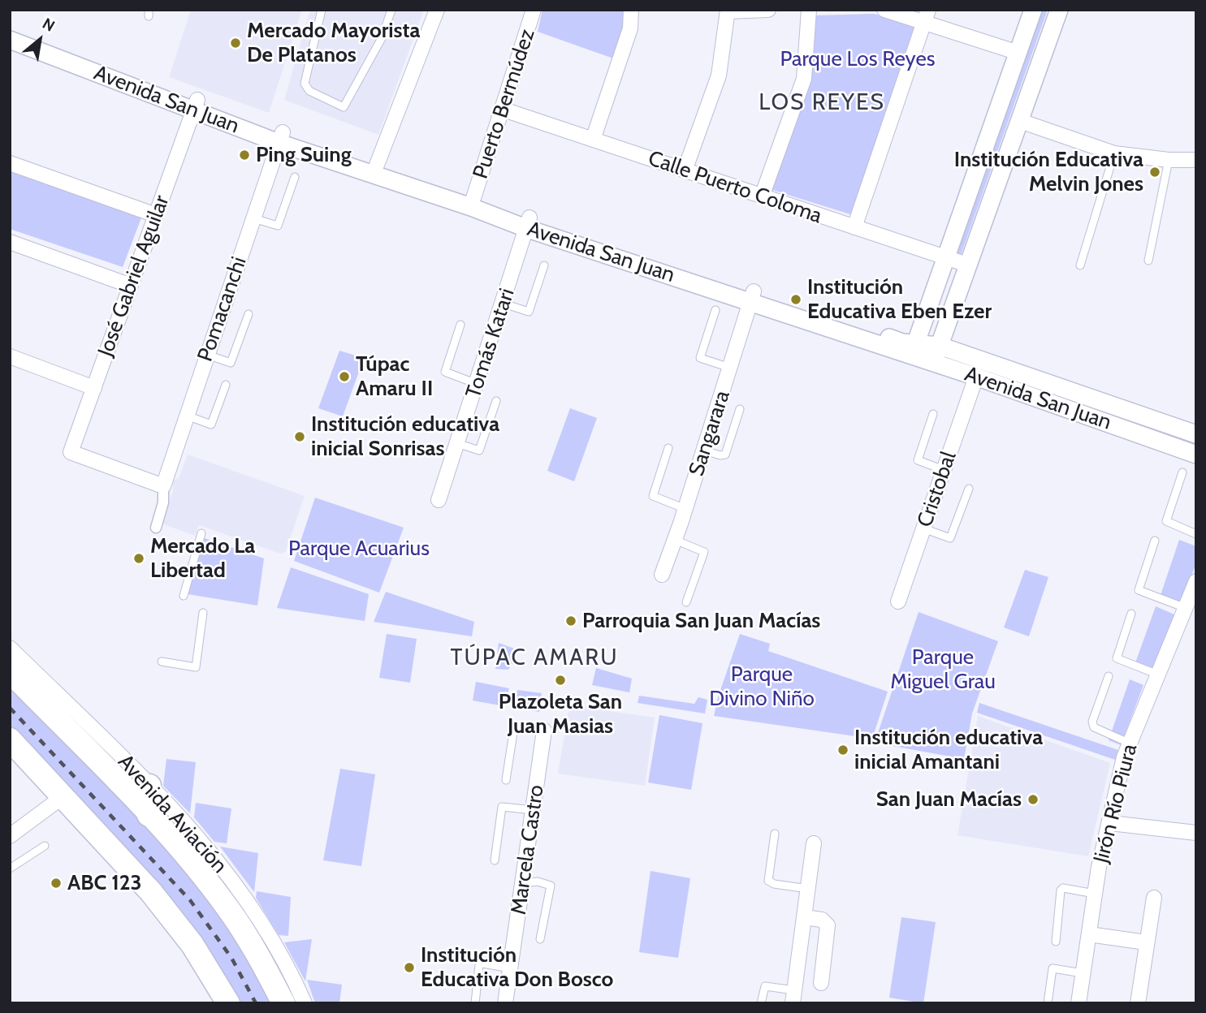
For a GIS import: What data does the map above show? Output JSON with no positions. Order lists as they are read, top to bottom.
{
  "streets": {
    "main road": ["Avenida Aviación"],
    "street": [
      "Avenida San Juan",
      "Puerto Bermúdez",
      "Calle Puerto Coloma",
      "José Gabriel Aguilar",
      "Pomacanchi",
      "Tomás Katari",
      "Sangarara",
      "Cristobal",
      "Jirón Río Piura",
      "Marcela Castro"
    ]
  },
  "crossings": [
    ["Avenida San Juan", "Puerto Bermúdez"],
    ["Avenida San Juan", "José Gabriel Aguilar"],
    ["Avenida San Juan", "Pomacanchi"],
    ["Avenida San Juan", "Tomás Katari"],
    ["Avenida San Juan", "Sangarara"],
    ["Avenida San Juan", "Cristobal"],
    ["Puerto Bermúdez", "Calle Puerto Coloma"],
    ["José Gabriel Aguilar", "Pomacanchi"]
  ],
  "districts": ["LOS REYES", "TÚPAC AMARU"],
  "parks": [
    "Parque Los Reyes",
    "Parque Acuarius",
    "Parque Miguel Grau",
    "Parque Divino Niño"
  ],
  "places": [
    "Mercado Mayorista De Platanos",
    "Ping Suing",
    "Institución Educativa Melvin Jones",
    "Institución Educativa Eben Ezer",
    "Túpac Amaru II",
    "Institución educativa inicial Sonrisas",
    "Mercado La Libertad",
    "Parroquia San Juan Macías",
    "Plazoleta San Juan Masias",
    "Institución educativa inicial Amantani",
    "San Juan Macías",
    "ABC 123",
    "Institución Educativa Don Bosco"
  ],
  "north": "top right"
}
